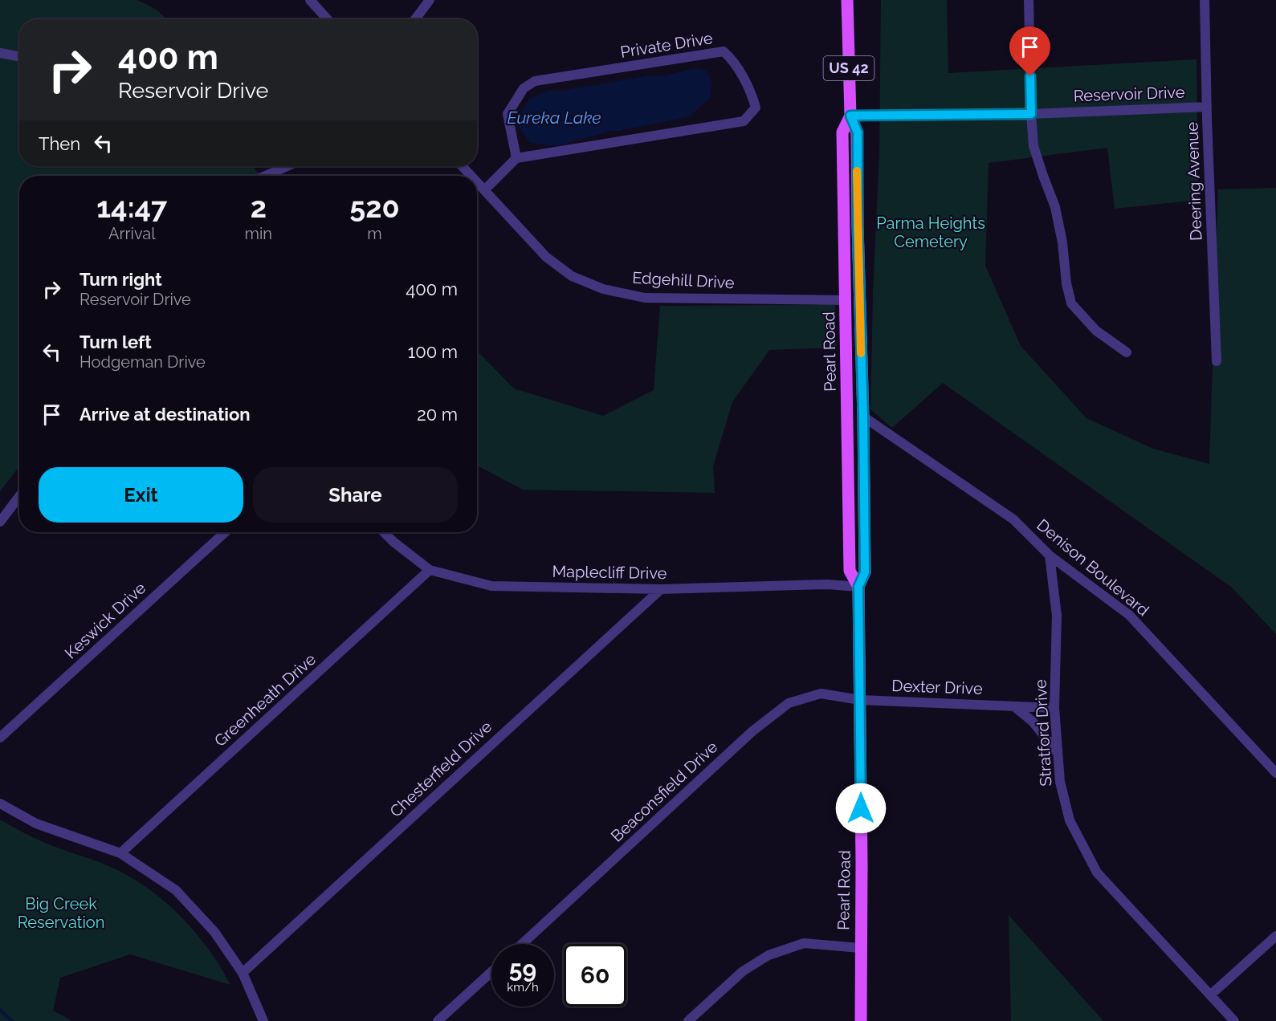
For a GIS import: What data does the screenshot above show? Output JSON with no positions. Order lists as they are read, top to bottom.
{
  "streets": {
    "main road": ["US 42", "Pearl Road"],
    "street": [
      "Private Drive",
      "Reservoir Drive",
      "Deering Avenue",
      "Edgehill Drive",
      "Denison Boulevard",
      "Maplecliff Drive",
      "Keswick Drive",
      "Dexter Drive",
      "Greenheath Drive",
      "Stratford Drive",
      "Chesterfield Drive",
      "Beaconsfield Drive"
    ]
  },
  "crossings": [
    ["Reservoir Drive", "Deering Avenue"],
    ["Reservoir Drive", "Pearl Road"],
    ["Edgehill Drive", "Pearl Road"],
    ["Pearl Road", "Denison Boulevard"],
    ["Pearl Road", "Maplecliff Drive"],
    ["Pearl Road", "Dexter Drive"],
    ["Pearl Road", "Beaconsfield Drive"],
    ["Denison Boulevard", "Stratford Drive"],
    ["Maplecliff Drive", "Greenheath Drive"],
    ["Maplecliff Drive", "Chesterfield Drive"],
    ["Dexter Drive", "Stratford Drive"],
    ["Dexter Drive", "Beaconsfield Drive"]
  ],
  "water": ["Eureka Lake"],
  "parks": ["Parma Heights Cemetery", "Big Creek Reservation"],
  "page": {
    "turn": ["400 m", "Reservoir Drive"],
    "then": "Then",
    "eta": [
      "14:47",
      "Arrival",
      "2",
      "min",
      "520",
      "m"
    ],
    "list": [
      {
        "name": "Turn right",
        "note": "Reservoir Drive",
        "value": "400 m"
      },
      {
        "name": "Turn left",
        "note": "Hodgeman Drive",
        "value": "100 m"
      },
      {
        "name": "Arrive at destination",
        "value": "20 m"
      }
    ],
    "buttons": ["Exit", "Share"],
    "speed": "59 km/h",
    "limit": "60"
  }
}
